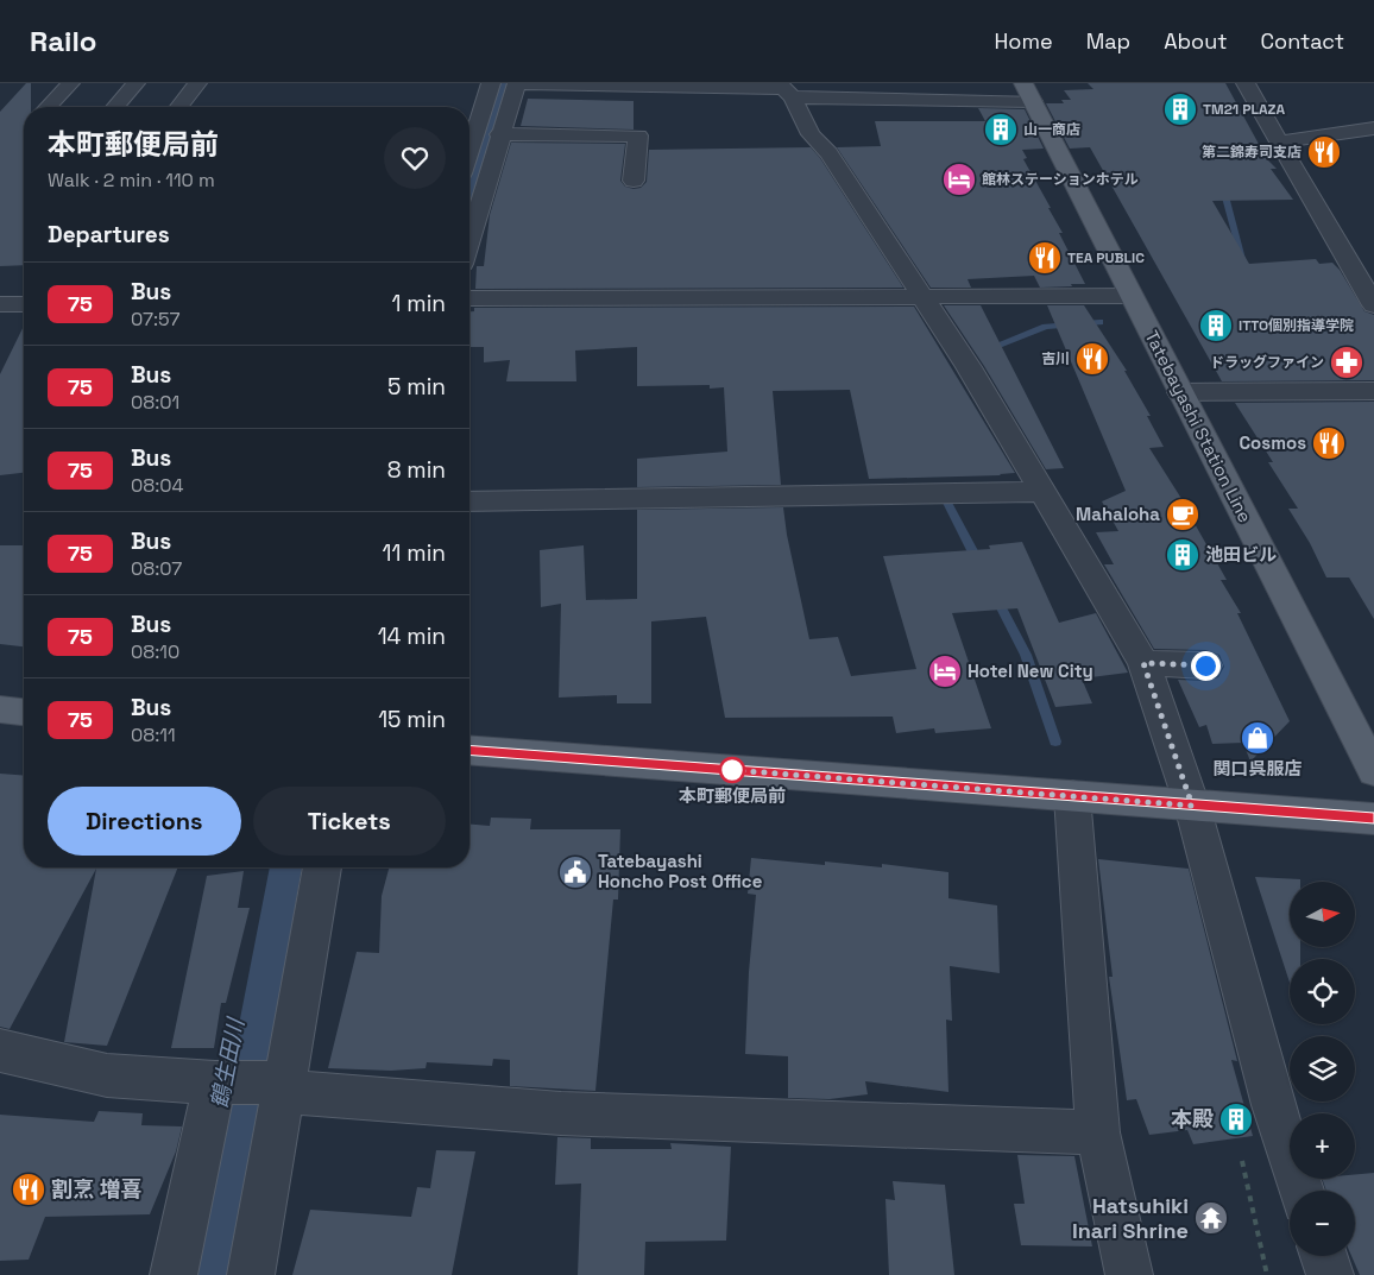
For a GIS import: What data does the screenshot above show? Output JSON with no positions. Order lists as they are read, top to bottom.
{
  "streets": {
    "main road": ["Tatebayashi Station Line"]
  },
  "water": ["鶴生田川"],
  "places": {
    "building": [
      "TM21 PLAZA",
      "山一商店",
      "ITTO個別指導学院",
      "池田ビル",
      "本殿"
    ],
    "restaurant": [
      "第二錦寿司支店",
      "TEA PUBLIC",
      "吉川",
      "Cosmos",
      "割烹 増喜"
    ],
    "hotel": ["館林ステーションホテル", "Hotel New City"],
    "pharmacy": ["ドラッグファイン"],
    "cafe": ["Mahaloha"],
    "shop": ["関口呉服店"],
    "other": ["本町郵便局前"],
    "public building": ["Tatebayashi Honcho Post Office"],
    "temple": ["Hatsuhiki Inari Shrine"]
  },
  "lines": ["bus line 75"],
  "north": "right",
  "page": {
    "header": "Railo",
    "nav": [
      "Home",
      "Map",
      "About",
      "Contact"
    ],
    "heading": [
      ["本町郵便局前", "Walk · 2 min · 110 m"],
      "Departures"
    ],
    "list": [
      {
        "mark": "75",
        "name": "Bus",
        "note": "07:57",
        "value": "1 min"
      },
      {
        "mark": "75",
        "name": "Bus",
        "note": "08:01",
        "value": "5 min"
      },
      {
        "mark": "75",
        "name": "Bus",
        "note": "08:04",
        "value": "8 min"
      },
      {
        "mark": "75",
        "name": "Bus",
        "note": "08:07",
        "value": "11 min"
      },
      {
        "mark": "75",
        "name": "Bus",
        "note": "08:10",
        "value": "14 min"
      },
      {
        "mark": "75",
        "name": "Bus",
        "note": "08:11",
        "value": "15 min"
      }
    ],
    "buttons": ["Directions", "Tickets"],
    "map_buttons": ["+", "−"]
  }
}
